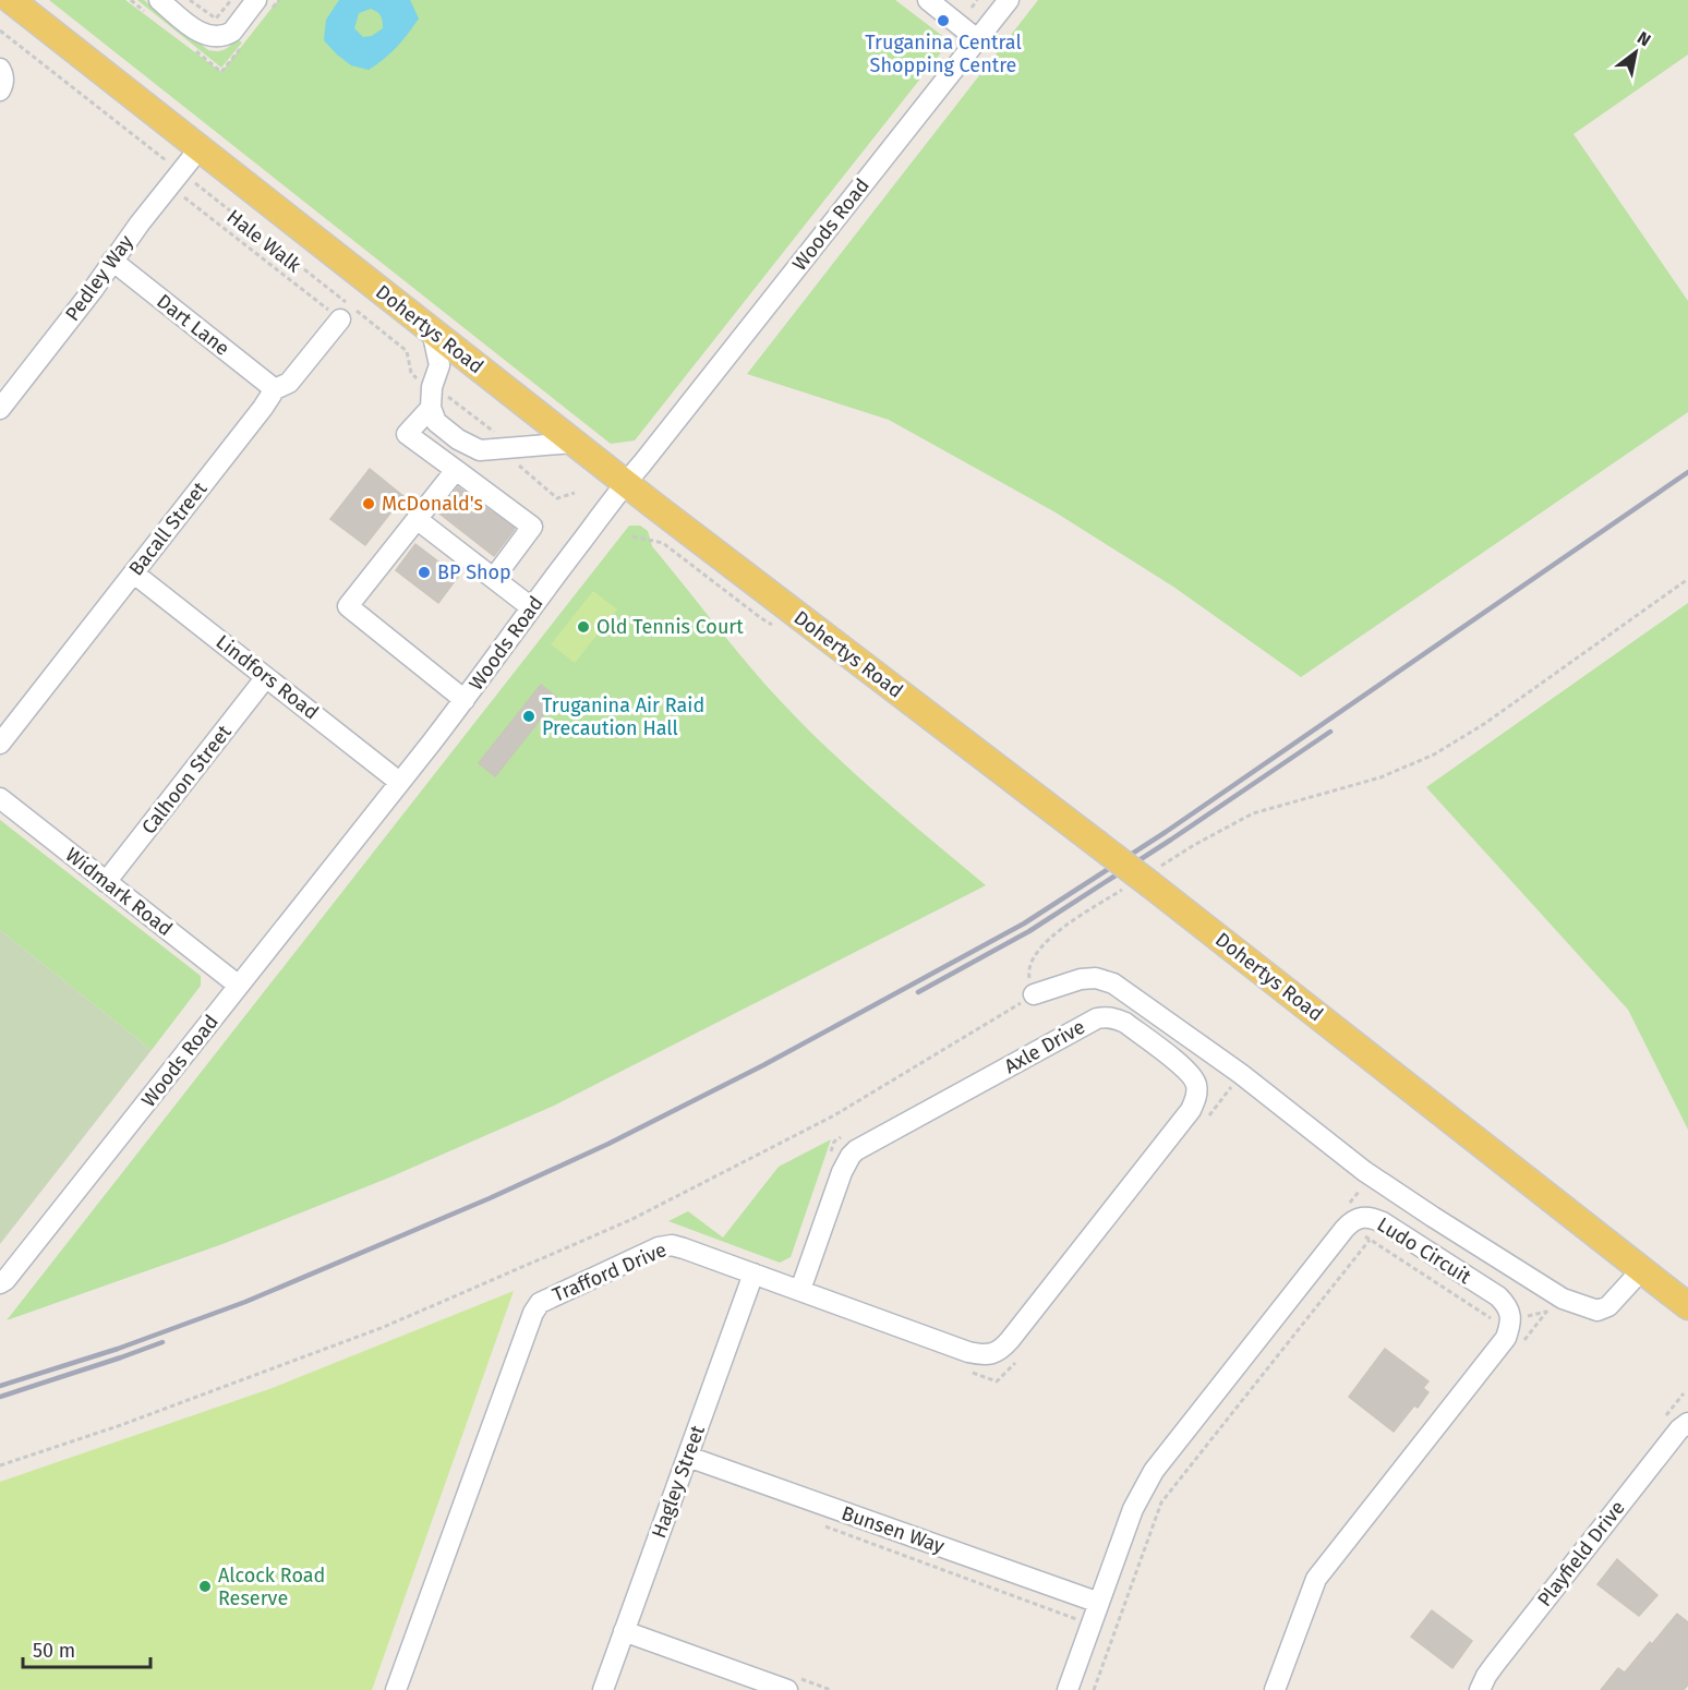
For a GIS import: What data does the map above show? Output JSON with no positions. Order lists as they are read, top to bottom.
{
  "streets": {
    "main road": ["Dohertys Road"],
    "street": [
      "Woods Road",
      "Pedley Way",
      "Dart Lane",
      "Bacall Street",
      "Lindfors Road",
      "Calhoon Street",
      "Widmark Road",
      "Axle Drive",
      "Ludo Circuit",
      "Trafford Drive",
      "Hagley Street",
      "Bunsen Way",
      "Playfield Drive"
    ],
    "path": ["Hale Walk"]
  },
  "crossings": [
    ["Woods Road", "Dohertys Road"],
    ["Woods Road", "Lindfors Road"],
    ["Woods Road", "Widmark Road"],
    ["Hale Walk", "Pedley Way"],
    ["Hale Walk", "Bacall Street"],
    ["Pedley Way", "Dart Lane"],
    ["Pedley Way", "Dohertys Road"],
    ["Dart Lane", "Bacall Street"],
    ["Bacall Street", "Lindfors Road"],
    ["Lindfors Road", "Calhoon Street"],
    ["Calhoon Street", "Widmark Road"],
    ["Axle Drive", "Trafford Drive"],
    ["Ludo Circuit", "Bunsen Way"],
    ["Trafford Drive", "Hagley Street"],
    ["Hagley Street", "Bunsen Way"]
  ],
  "places": [
    "Truganina Central Shopping Centre",
    "McDonald's",
    "BP Shop",
    "Old Tennis Court",
    "Truganina Air Raid Precaution Hall",
    "Alcock Road Reserve"
  ],
  "scale_bar": "50 m",
  "north": "top right"
}
